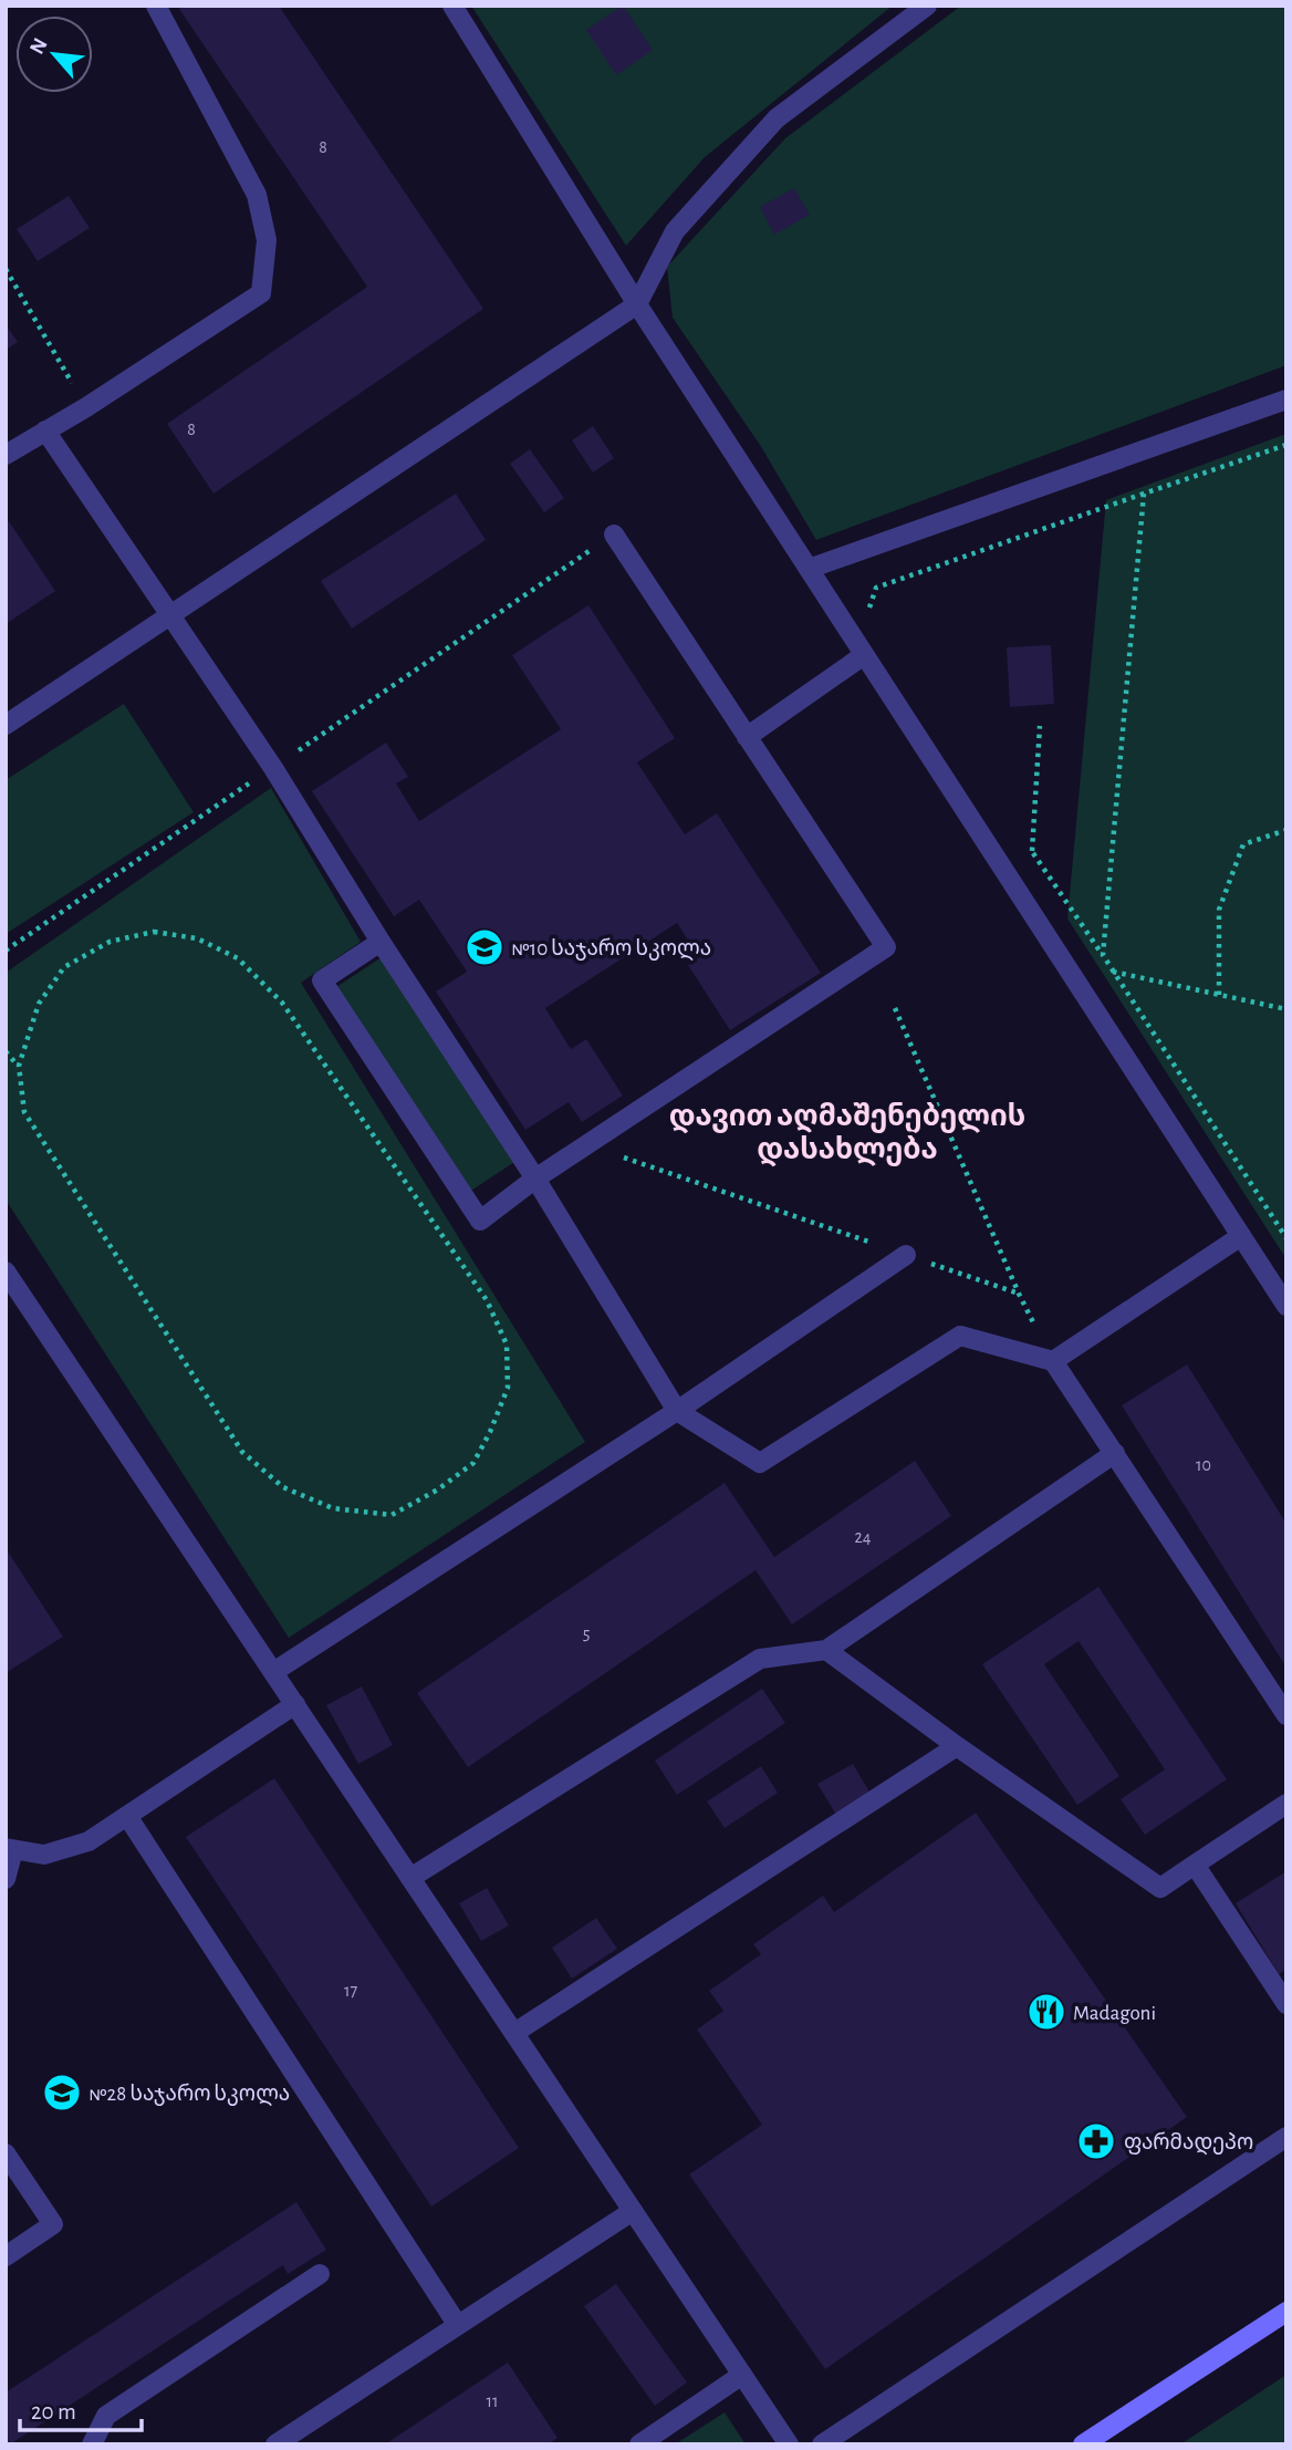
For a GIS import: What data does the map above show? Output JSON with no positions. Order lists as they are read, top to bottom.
{
  "districts": ["დავით აღმაშენებელის დასახლება"],
  "places": {
    "school or university": ["№10 საჯარო სკოლა", "№28 საჯარო სკოლა"],
    "restaurant": ["Madagoni"],
    "pharmacy": ["ფარმადეპო"]
  },
  "house_numbers": [
    "8",
    "8",
    "10",
    "24",
    "5",
    "17",
    "11"
  ],
  "scale_bar": "20 m",
  "north": "top left"
}
